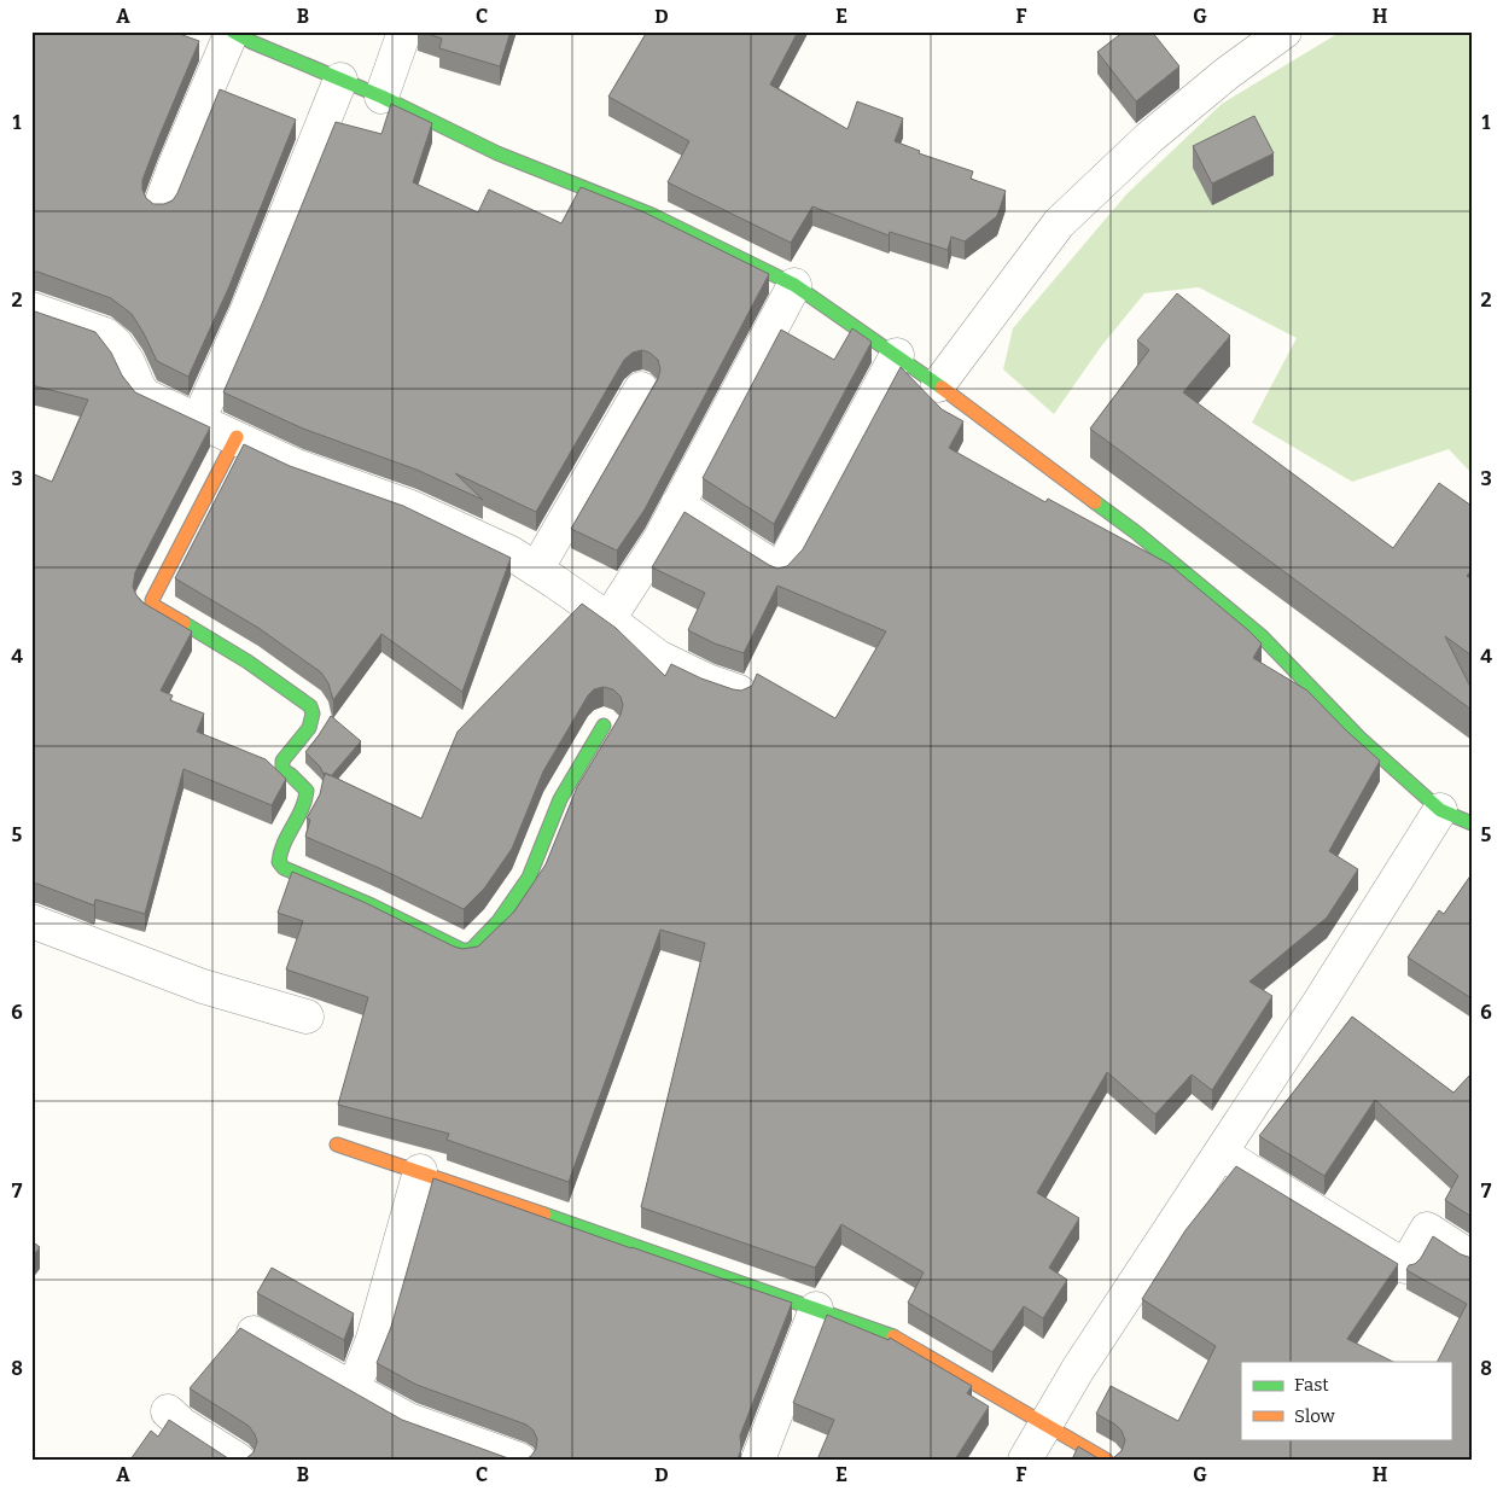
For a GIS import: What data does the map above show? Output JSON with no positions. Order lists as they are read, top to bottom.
{
  "legend": ["Fast", "Slow"],
  "grid": {
    "columns": [
      "A",
      "B",
      "C",
      "D",
      "E",
      "F",
      "G",
      "H"
    ],
    "rows": [
      "1",
      "2",
      "3",
      "4",
      "5",
      "6",
      "7",
      "8"
    ]
  }
}
